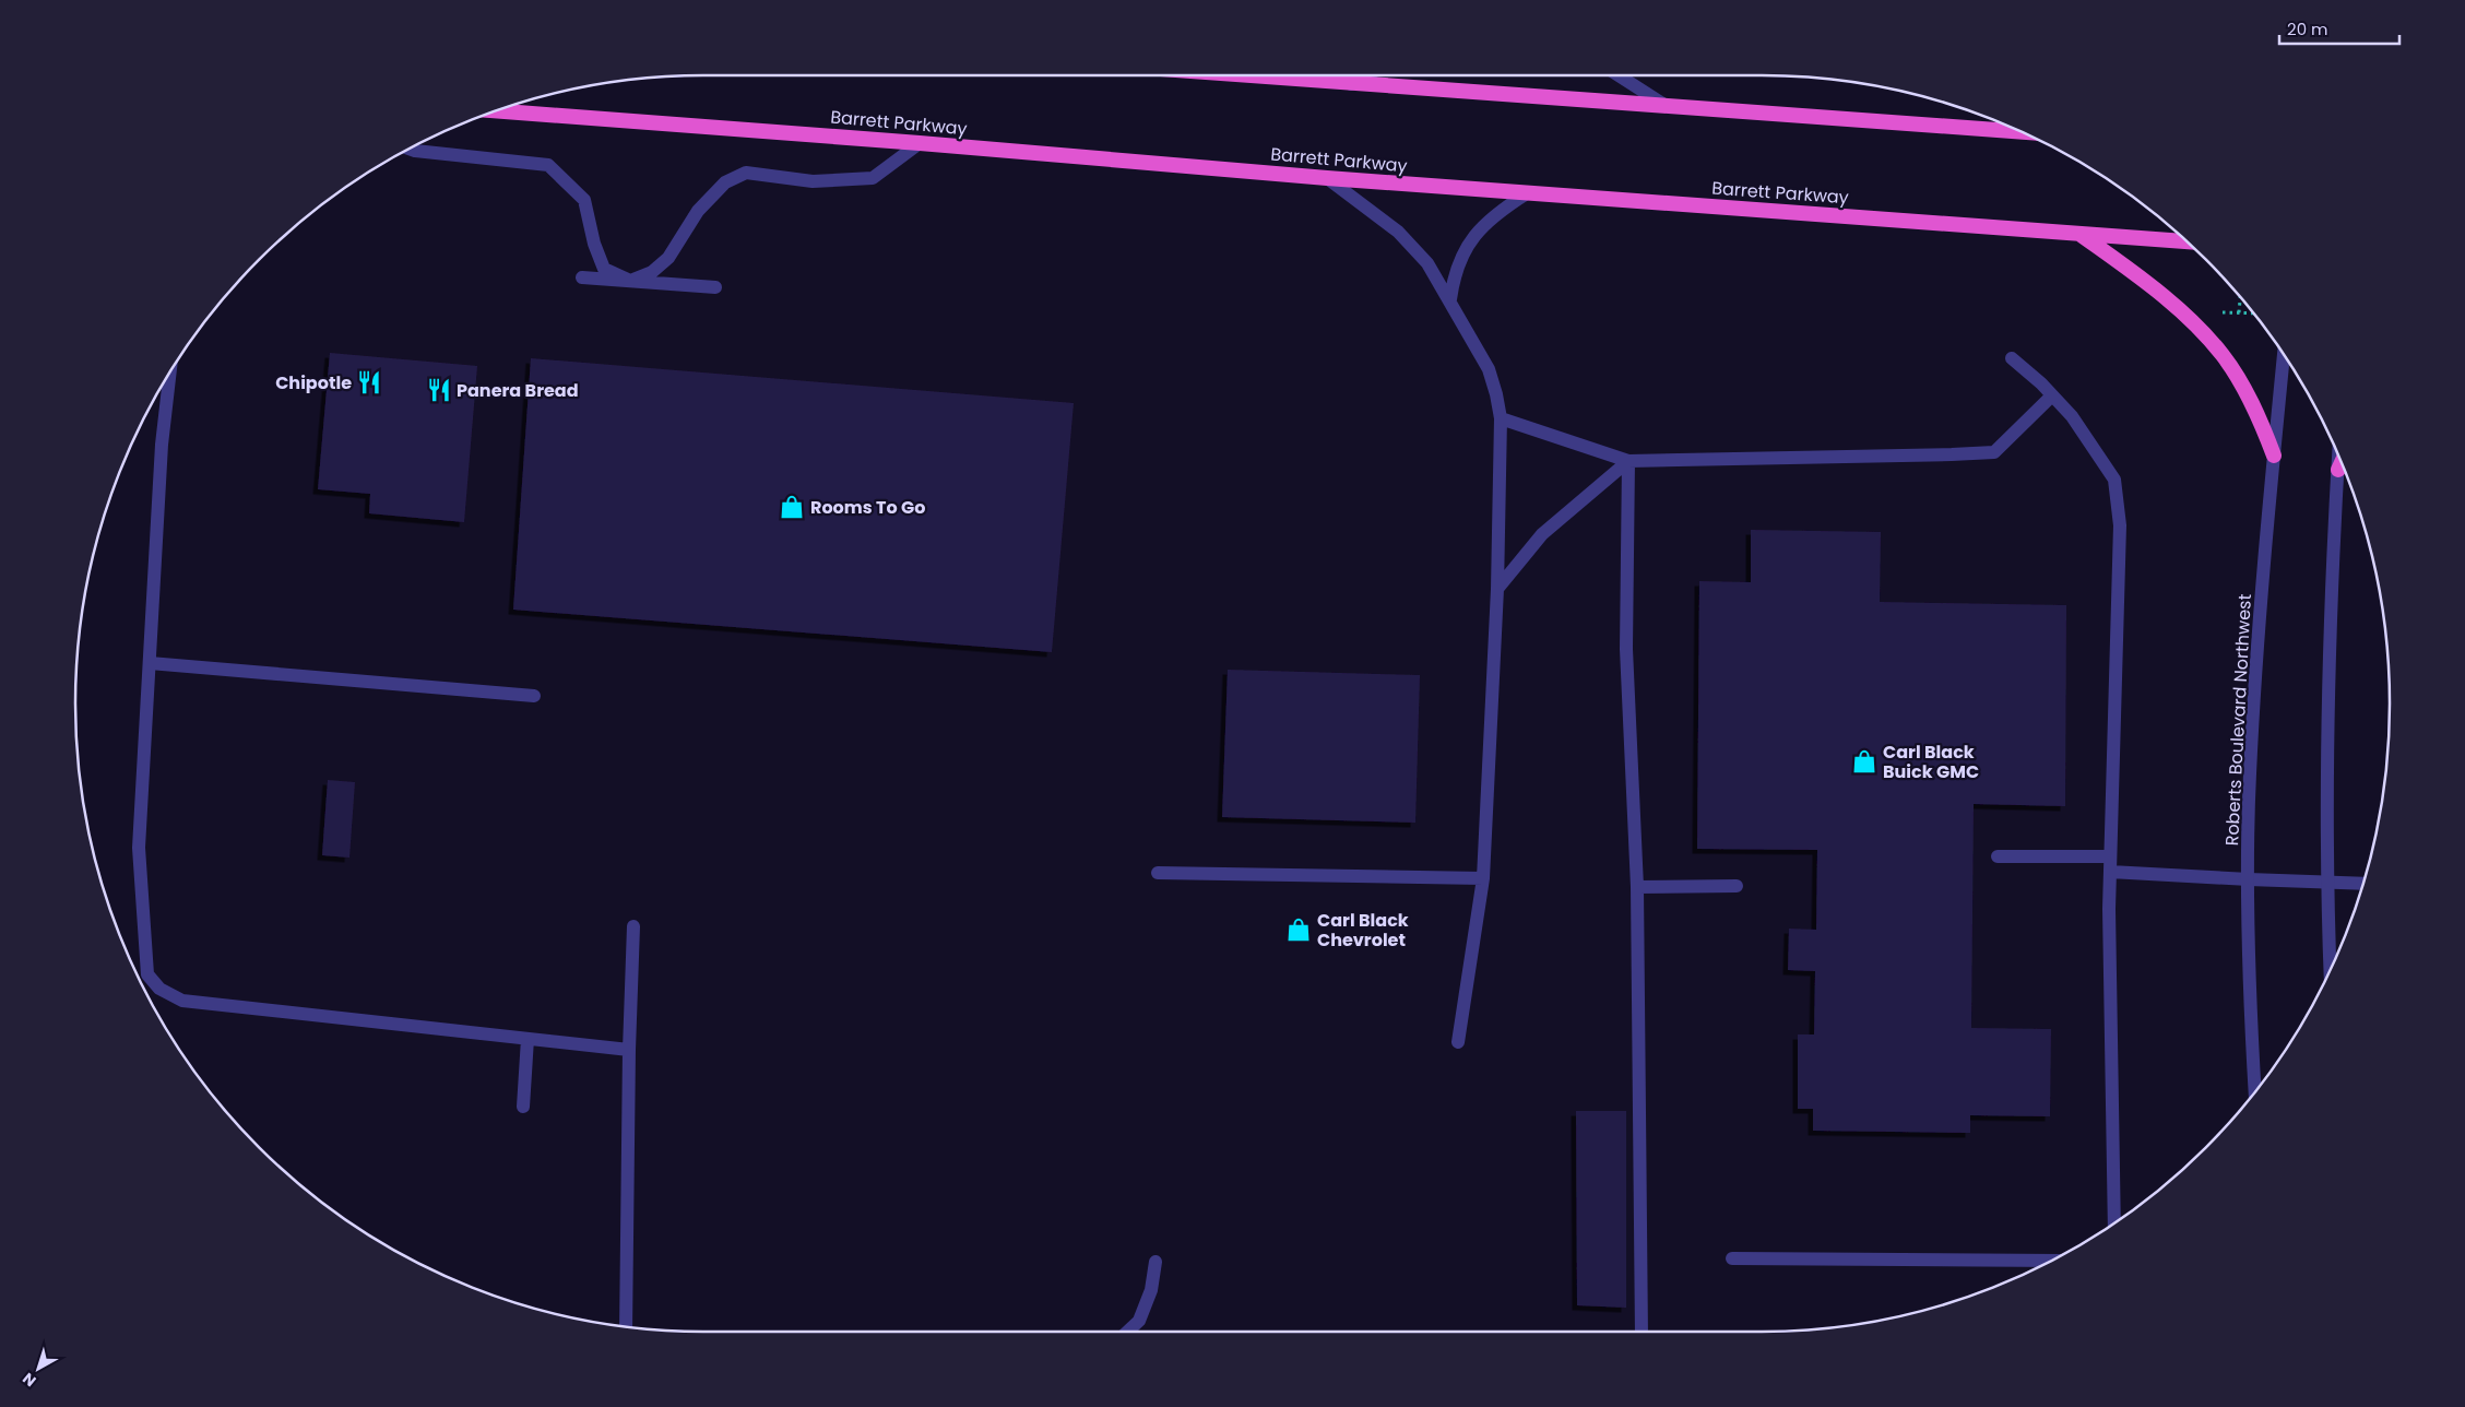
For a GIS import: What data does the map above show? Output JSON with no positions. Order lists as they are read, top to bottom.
{
  "streets": {
    "highway": ["Barrett Parkway"],
    "street": ["Roberts Boulevard Northwest"]
  },
  "places": {
    "restaurant": ["Chipotle", "Panera Bread"],
    "shop": ["Rooms To Go", "Carl Black Buick GMC", "Carl Black Chevrolet"]
  },
  "scale_bar": "20 m",
  "north": "bottom left"
}
